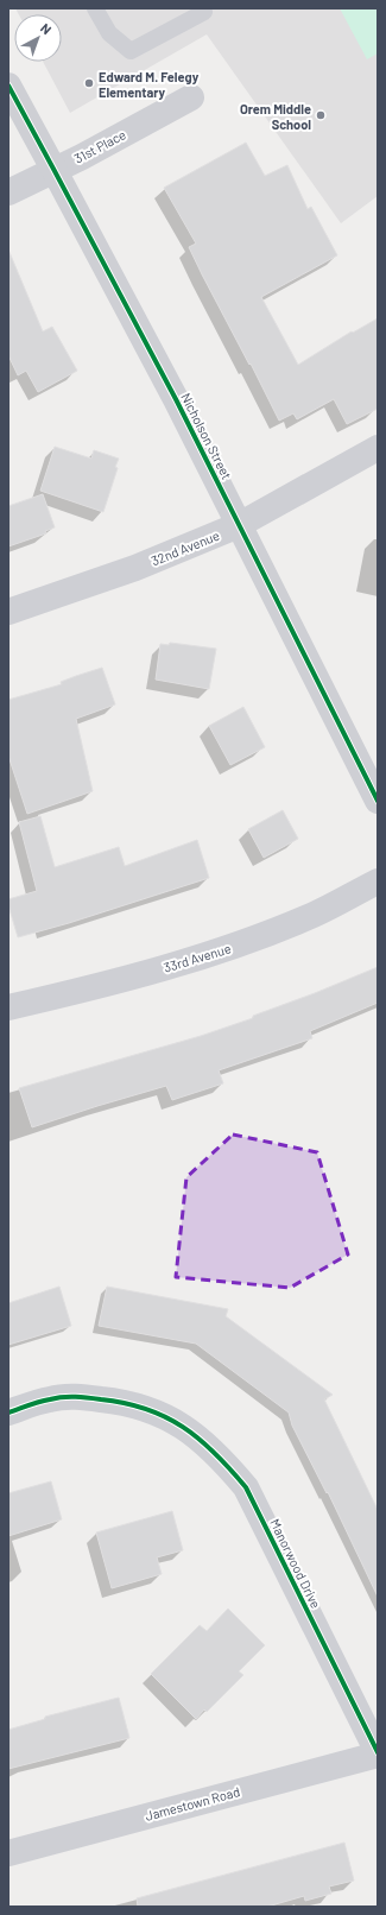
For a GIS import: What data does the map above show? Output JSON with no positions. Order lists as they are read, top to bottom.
{
  "streets": {
    "street": [
      "31st Place",
      "Nicholson Street",
      "32nd Avenue",
      "33rd Avenue",
      "Manorwood Drive",
      "Jamestown Road"
    ]
  },
  "crossings": [
    ["31st Place", "Nicholson Street"],
    ["Nicholson Street", "32nd Avenue"],
    ["Manorwood Drive", "Jamestown Road"]
  ],
  "places": ["Edward M. Felegy Elementary", "Orem Middle School"],
  "north": "top right"
}
